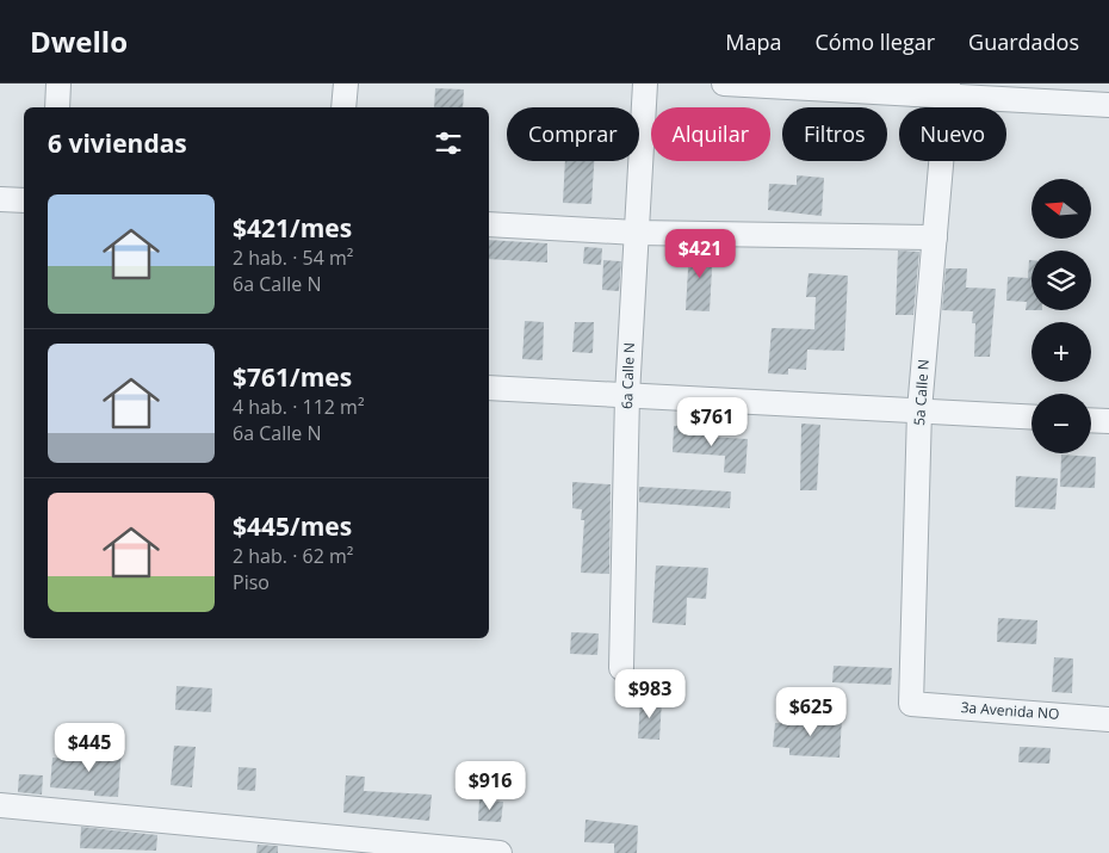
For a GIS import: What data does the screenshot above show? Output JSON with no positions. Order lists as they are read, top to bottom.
{
  "streets": {
    "street": ["6a Calle N", "5a Calle N", "3a Avenida NO"]
  },
  "crossings": [
    ["5a Calle N", "3a Avenida NO"]
  ],
  "north": "left",
  "page": {
    "header": "Dwello",
    "nav": ["Mapa", "Cómo llegar", "Guardados"],
    "chip": [
      "Comprar",
      "Alquilar",
      "Filtros",
      "Nuevo"
    ],
    "heading": "6 viviendas",
    "map_buttons": ["+", "−"],
    "list": [
      {
        "name": "$421/mes",
        "note": "2 hab. · 54 m² · 6a Calle N"
      },
      {
        "name": "$761/mes",
        "note": "4 hab. · 112 m² · 6a Calle N"
      },
      {
        "name": "$445/mes",
        "note": "2 hab. · 62 m² · Piso"
      }
    ],
    "price": [
      "$421",
      "$761",
      "$983",
      "$625",
      "$445",
      "$916"
    ]
  }
}
